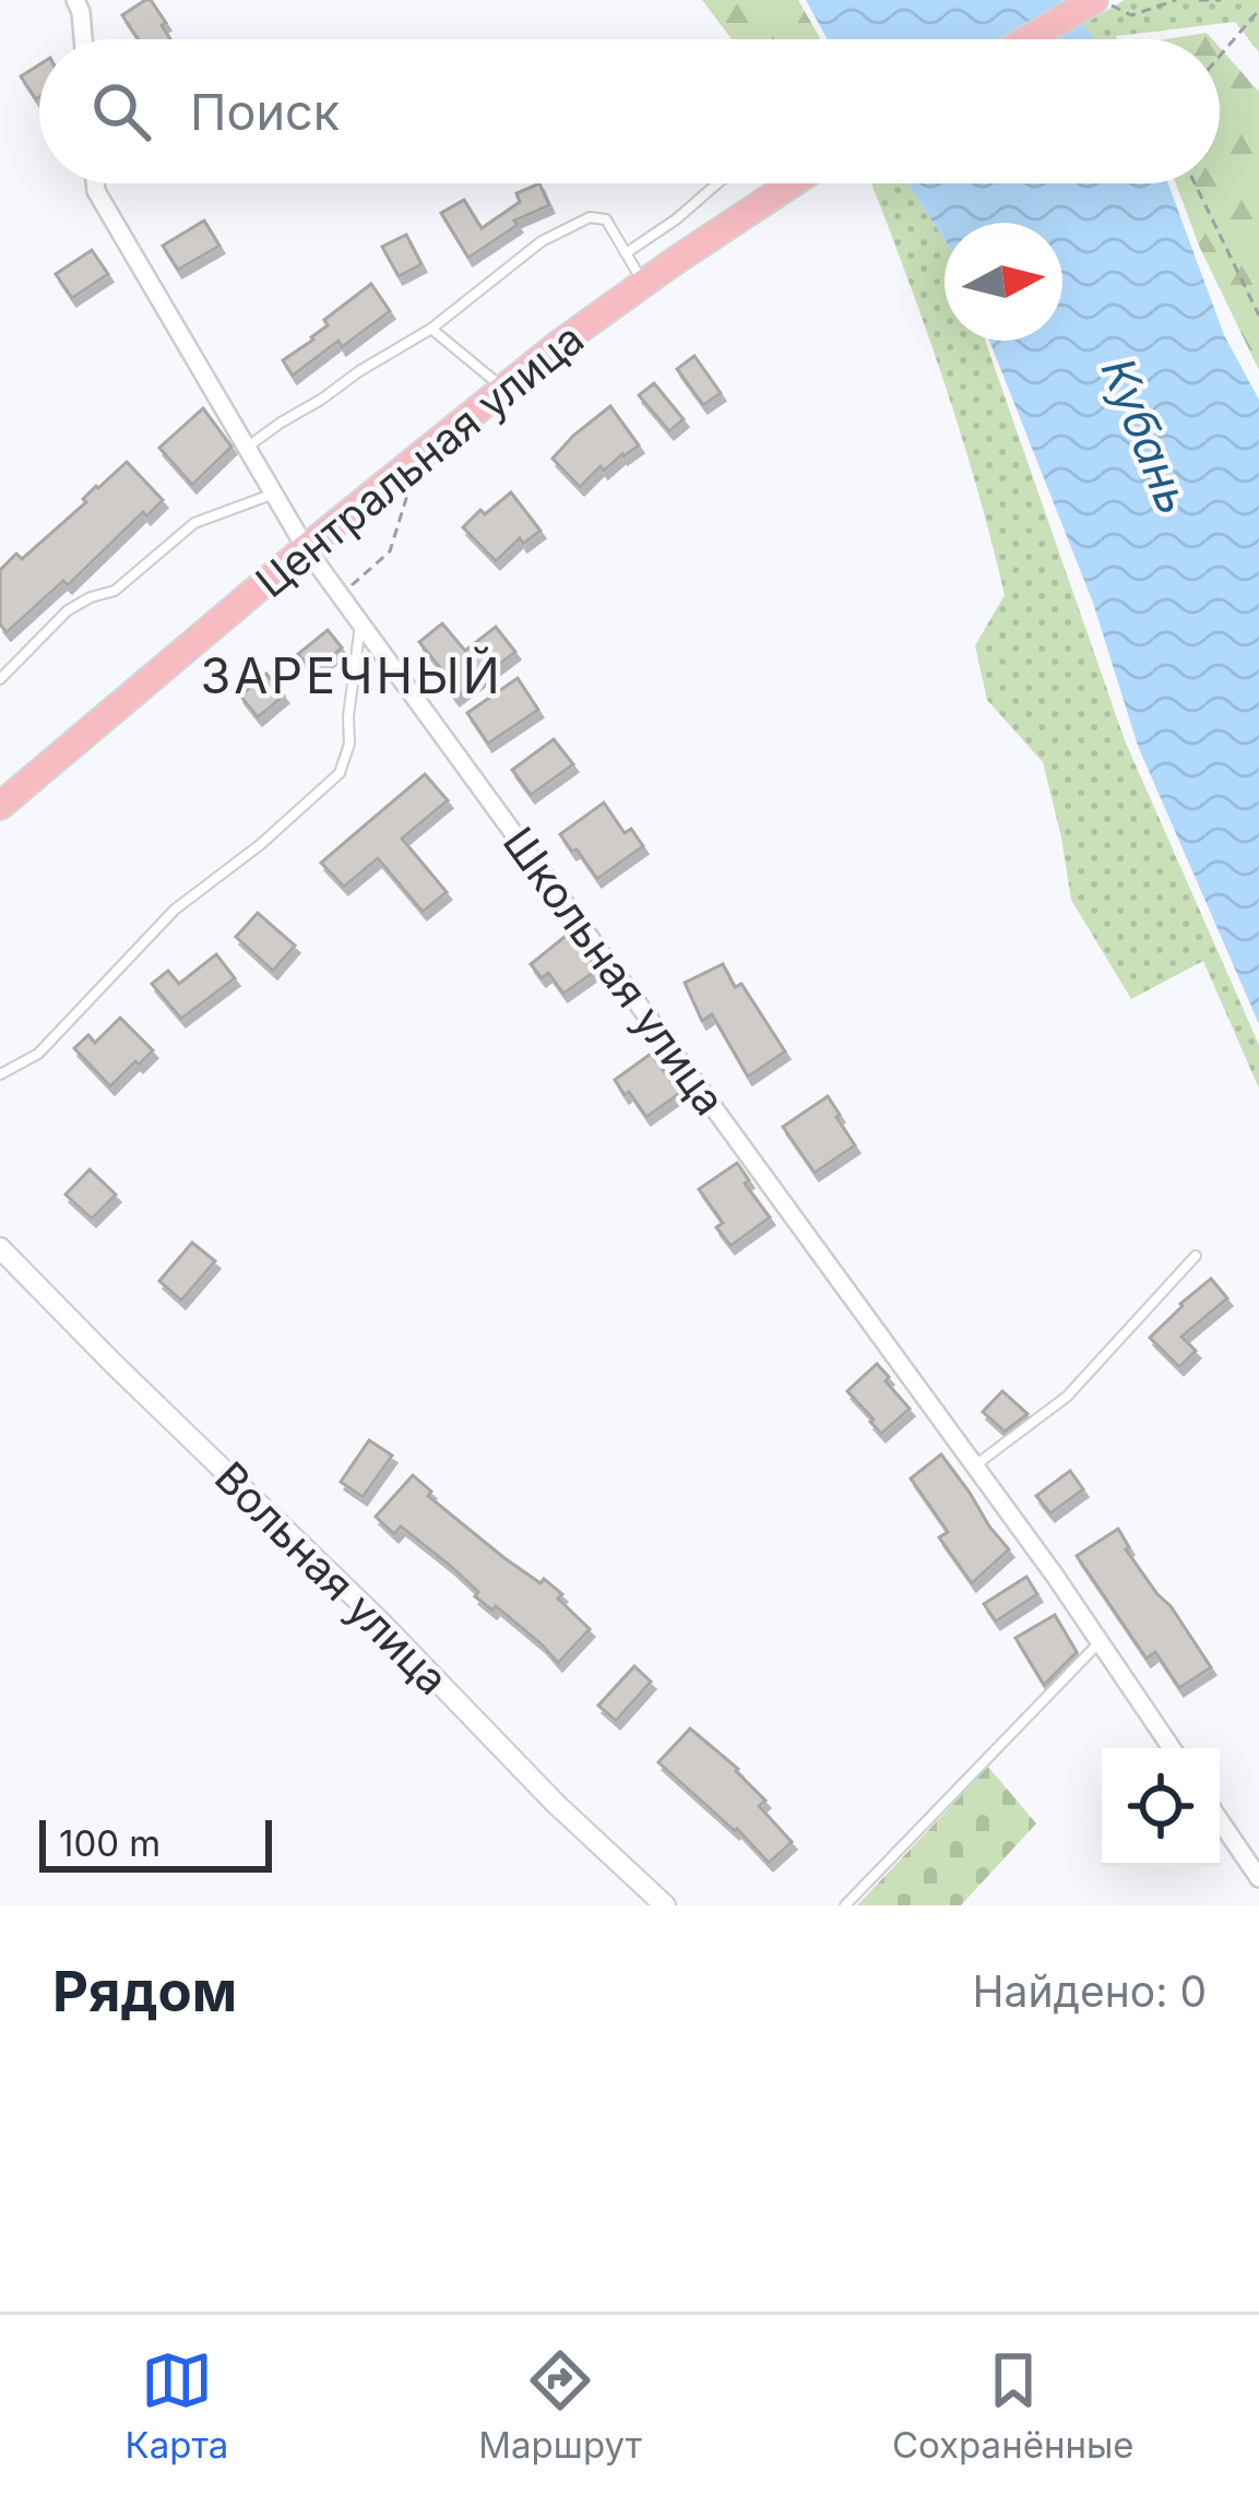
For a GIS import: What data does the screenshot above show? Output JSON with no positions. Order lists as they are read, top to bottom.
{
  "streets": {
    "main road": ["Центральная улица"],
    "street": ["Школьная улица", "Вольная улица"]
  },
  "crossings": [
    ["Центральная улица", "Школьная улица"]
  ],
  "districts": ["ЗАРЕЧНЫЙ"],
  "water": ["Кубань"],
  "scale_bar": "100 m",
  "north": "right",
  "page": {
    "search": "Поиск",
    "scale": "100 m",
    "heading": ["Рядом", "Найдено: 0"],
    "nav": ["Карта", "Маршрут", "Сохранённые"]
  }
}
